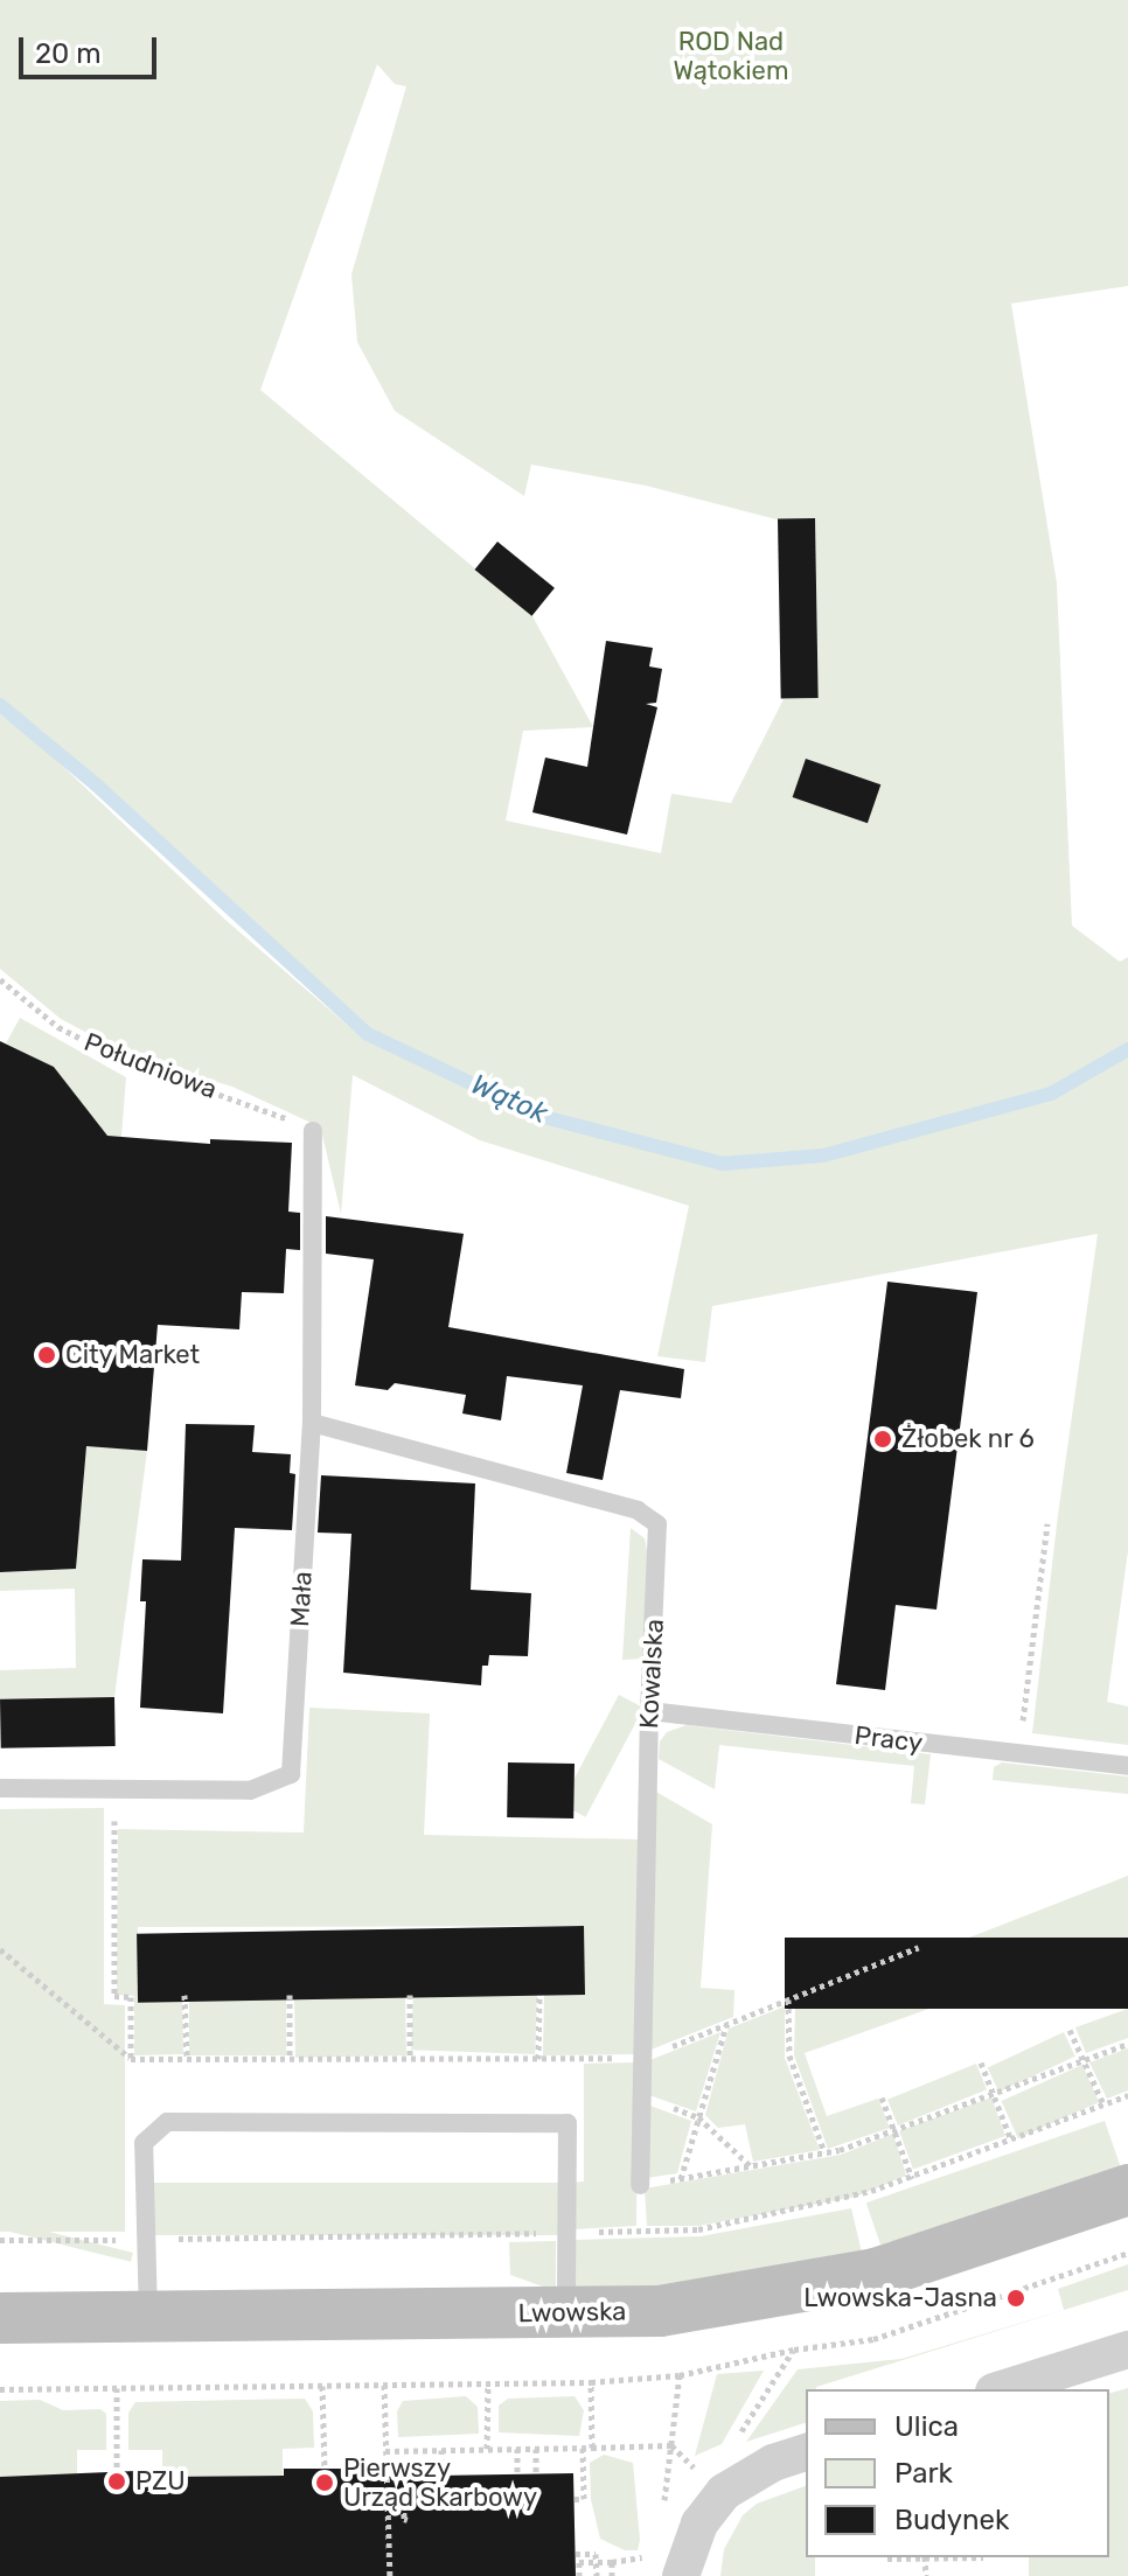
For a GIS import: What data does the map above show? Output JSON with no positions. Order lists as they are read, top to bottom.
{
  "streets": {
    "street": ["Lwowska"],
    "lane": ["Mała", "Kowalska", "Pracy"],
    "path": ["Południowa"]
  },
  "crossings": [
    ["Południowa", "Mała"],
    ["Mała", "Kowalska"],
    ["Kowalska", "Pracy"]
  ],
  "water": ["Wątok"],
  "parks": ["ROD Nad Wątokiem"],
  "places": [
    "City Market",
    "Żłobek nr 6",
    "Lwowska-Jasna",
    "PZU",
    "Pierwszy Urząd Skarbowy"
  ],
  "legend": ["Ulica", "Park", "Budynek"],
  "scale_bar": "20 m"
}
